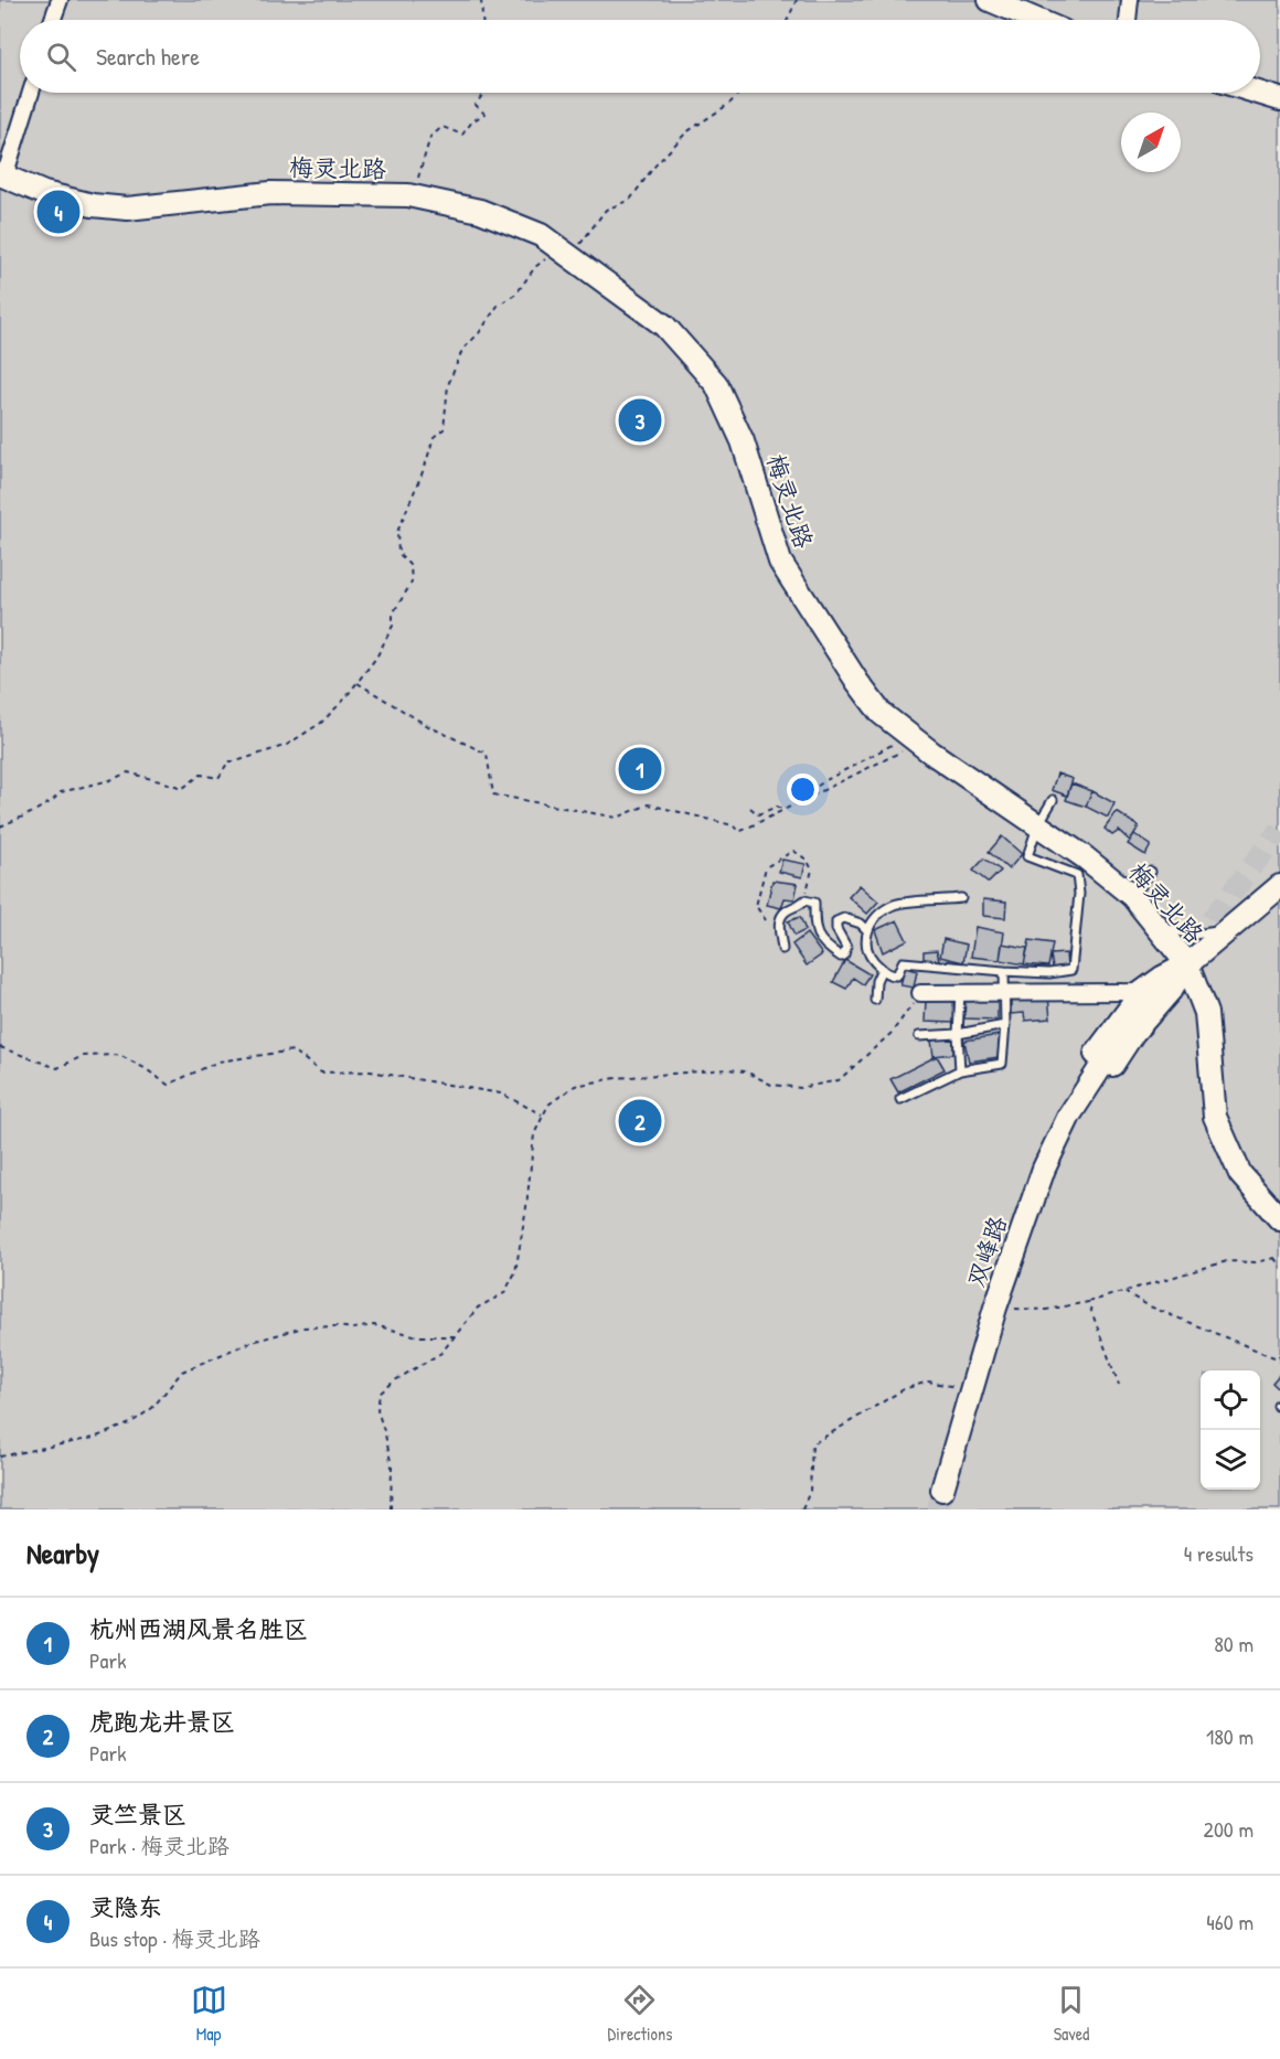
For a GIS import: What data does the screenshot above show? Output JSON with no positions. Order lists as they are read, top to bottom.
{
  "streets": {
    "main road": ["梅灵北路", "双峰路"]
  },
  "north": "top right",
  "page": {
    "search": "Search here",
    "pins": [
      "4",
      "3",
      "1",
      "2"
    ],
    "heading": ["Nearby", "4 results"],
    "list": [
      {
        "mark": "1",
        "name": "杭州西湖风景名胜区",
        "note": "Park",
        "value": "80 m"
      },
      {
        "mark": "2",
        "name": "虎跑龙井景区",
        "note": "Park",
        "value": "180 m"
      },
      {
        "mark": "3",
        "name": "灵竺景区",
        "note": "Park · 梅灵北路",
        "value": "200 m"
      },
      {
        "mark": "4",
        "name": "灵隐东",
        "note": "Bus stop · 梅灵北路",
        "value": "460 m"
      }
    ],
    "nav": ["Map", "Directions", "Saved"]
  }
}
